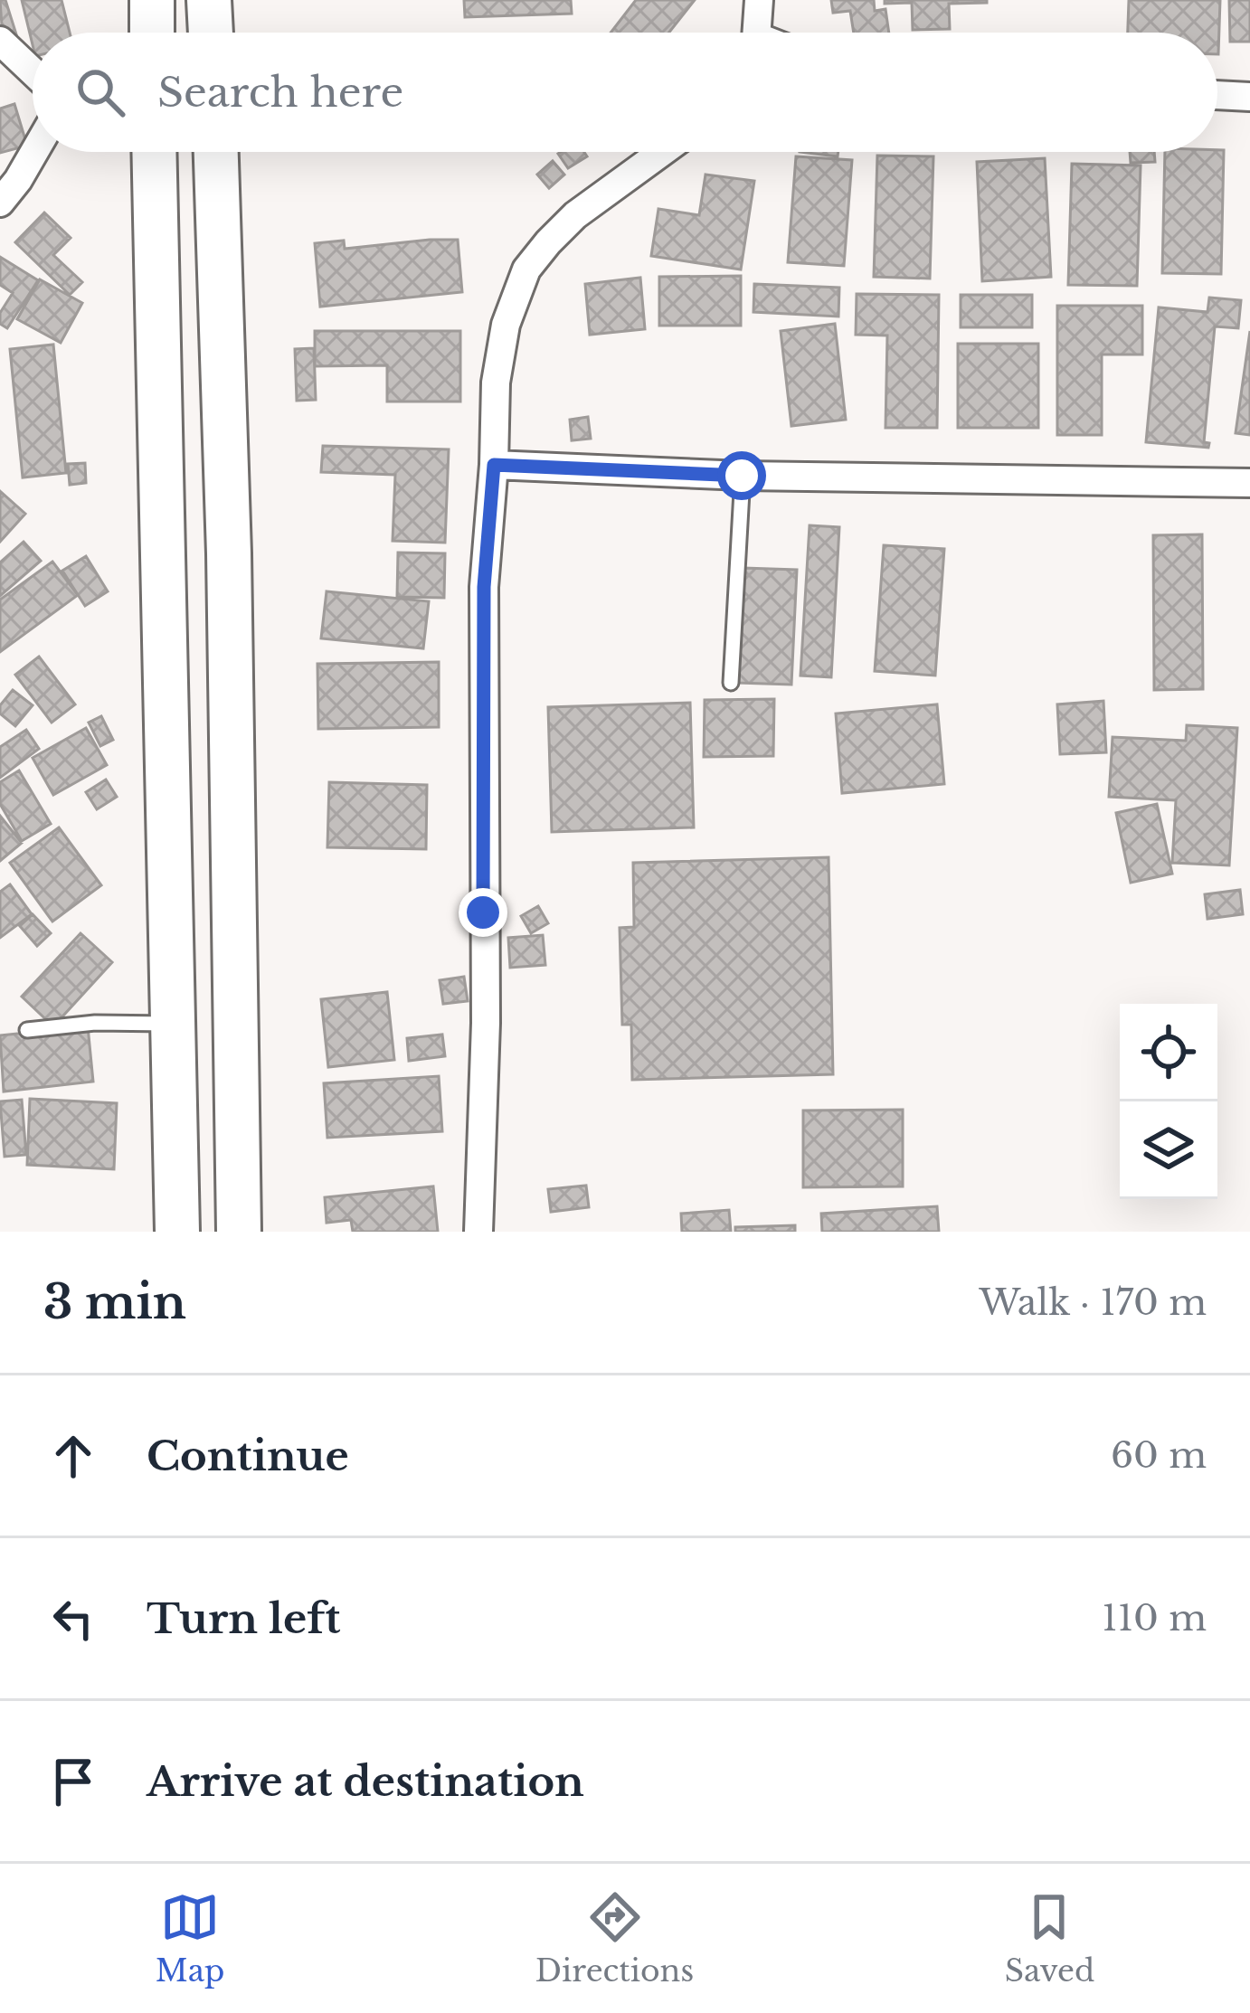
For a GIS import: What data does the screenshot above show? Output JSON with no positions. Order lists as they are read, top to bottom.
{
  "page": {
    "search": "Search here",
    "heading": ["3 min", "Walk · 170 m"],
    "list": [
      ["Continue", "60 m"],
      ["Turn left", "110 m"],
      "Arrive at destination"
    ],
    "nav": ["Map", "Directions", "Saved"]
  }
}
